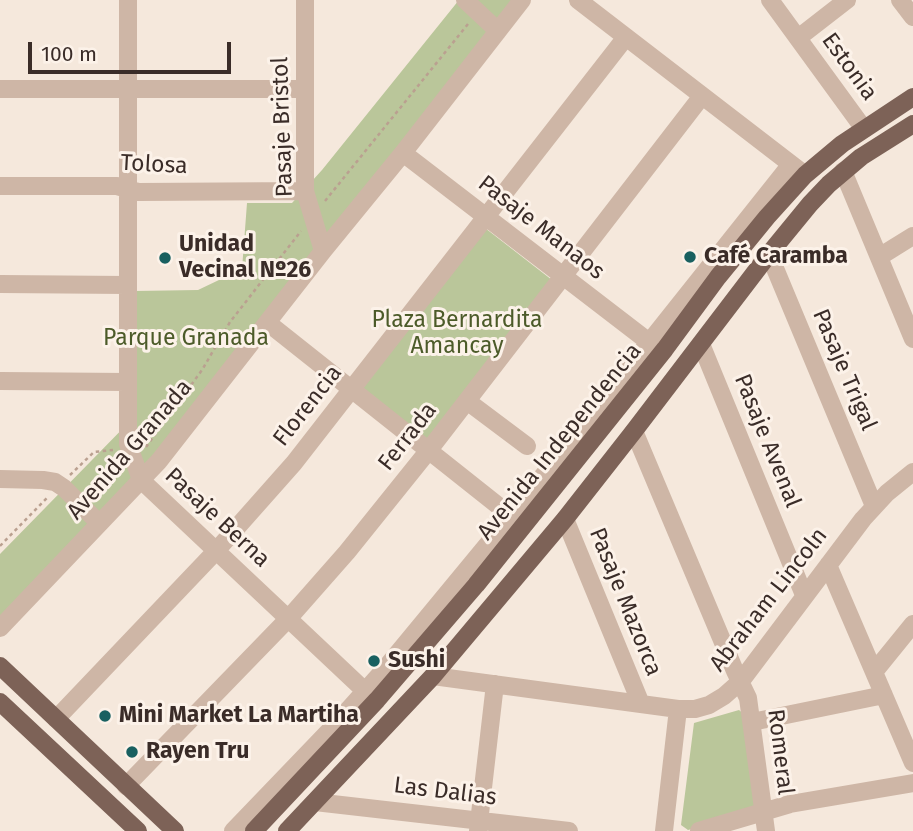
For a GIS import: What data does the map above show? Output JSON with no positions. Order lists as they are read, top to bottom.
{
  "streets": {
    "main road": ["Avenida Independencia"],
    "street": [
      "Estonia",
      "Pasaje Bristol",
      "Tolosa",
      "Pasaje Manaos",
      "Pasaje Trigal",
      "Florencia",
      "Ferrada",
      "Pasaje Avenal",
      "Avenida Granada",
      "Pasaje Berna",
      "Abraham Lincoln",
      "Pasaje Mazorca",
      "Romeral",
      "Las Dalias"
    ]
  },
  "crossings": [
    ["Estonia", "Avenida Independencia"],
    ["Pasaje Bristol", "Tolosa"],
    ["Pasaje Bristol", "Avenida Granada"],
    ["Tolosa", "Pasaje Berna"],
    ["Pasaje Manaos", "Florencia"],
    ["Pasaje Manaos", "Ferrada"],
    ["Pasaje Manaos", "Avenida Independencia"],
    ["Pasaje Manaos", "Avenida Granada"],
    ["Pasaje Trigal", "Abraham Lincoln"],
    ["Florencia", "Pasaje Berna"],
    ["Ferrada", "Pasaje Berna"],
    ["Pasaje Avenal", "Abraham Lincoln"],
    ["Avenida Independencia", "Pasaje Berna"],
    ["Avenida Granada", "Pasaje Berna"],
    ["Abraham Lincoln", "Pasaje Mazorca"],
    ["Abraham Lincoln", "Romeral"]
  ],
  "parks": ["Plaza Bernardita Amancay", "Parque Granada"],
  "places": [
    "Café Caramba",
    "Unidad Vecinal Nº26",
    "Sushi",
    "Mini Market La Martiha",
    "Rayen Tru"
  ],
  "scale_bar": "100 m"
}
